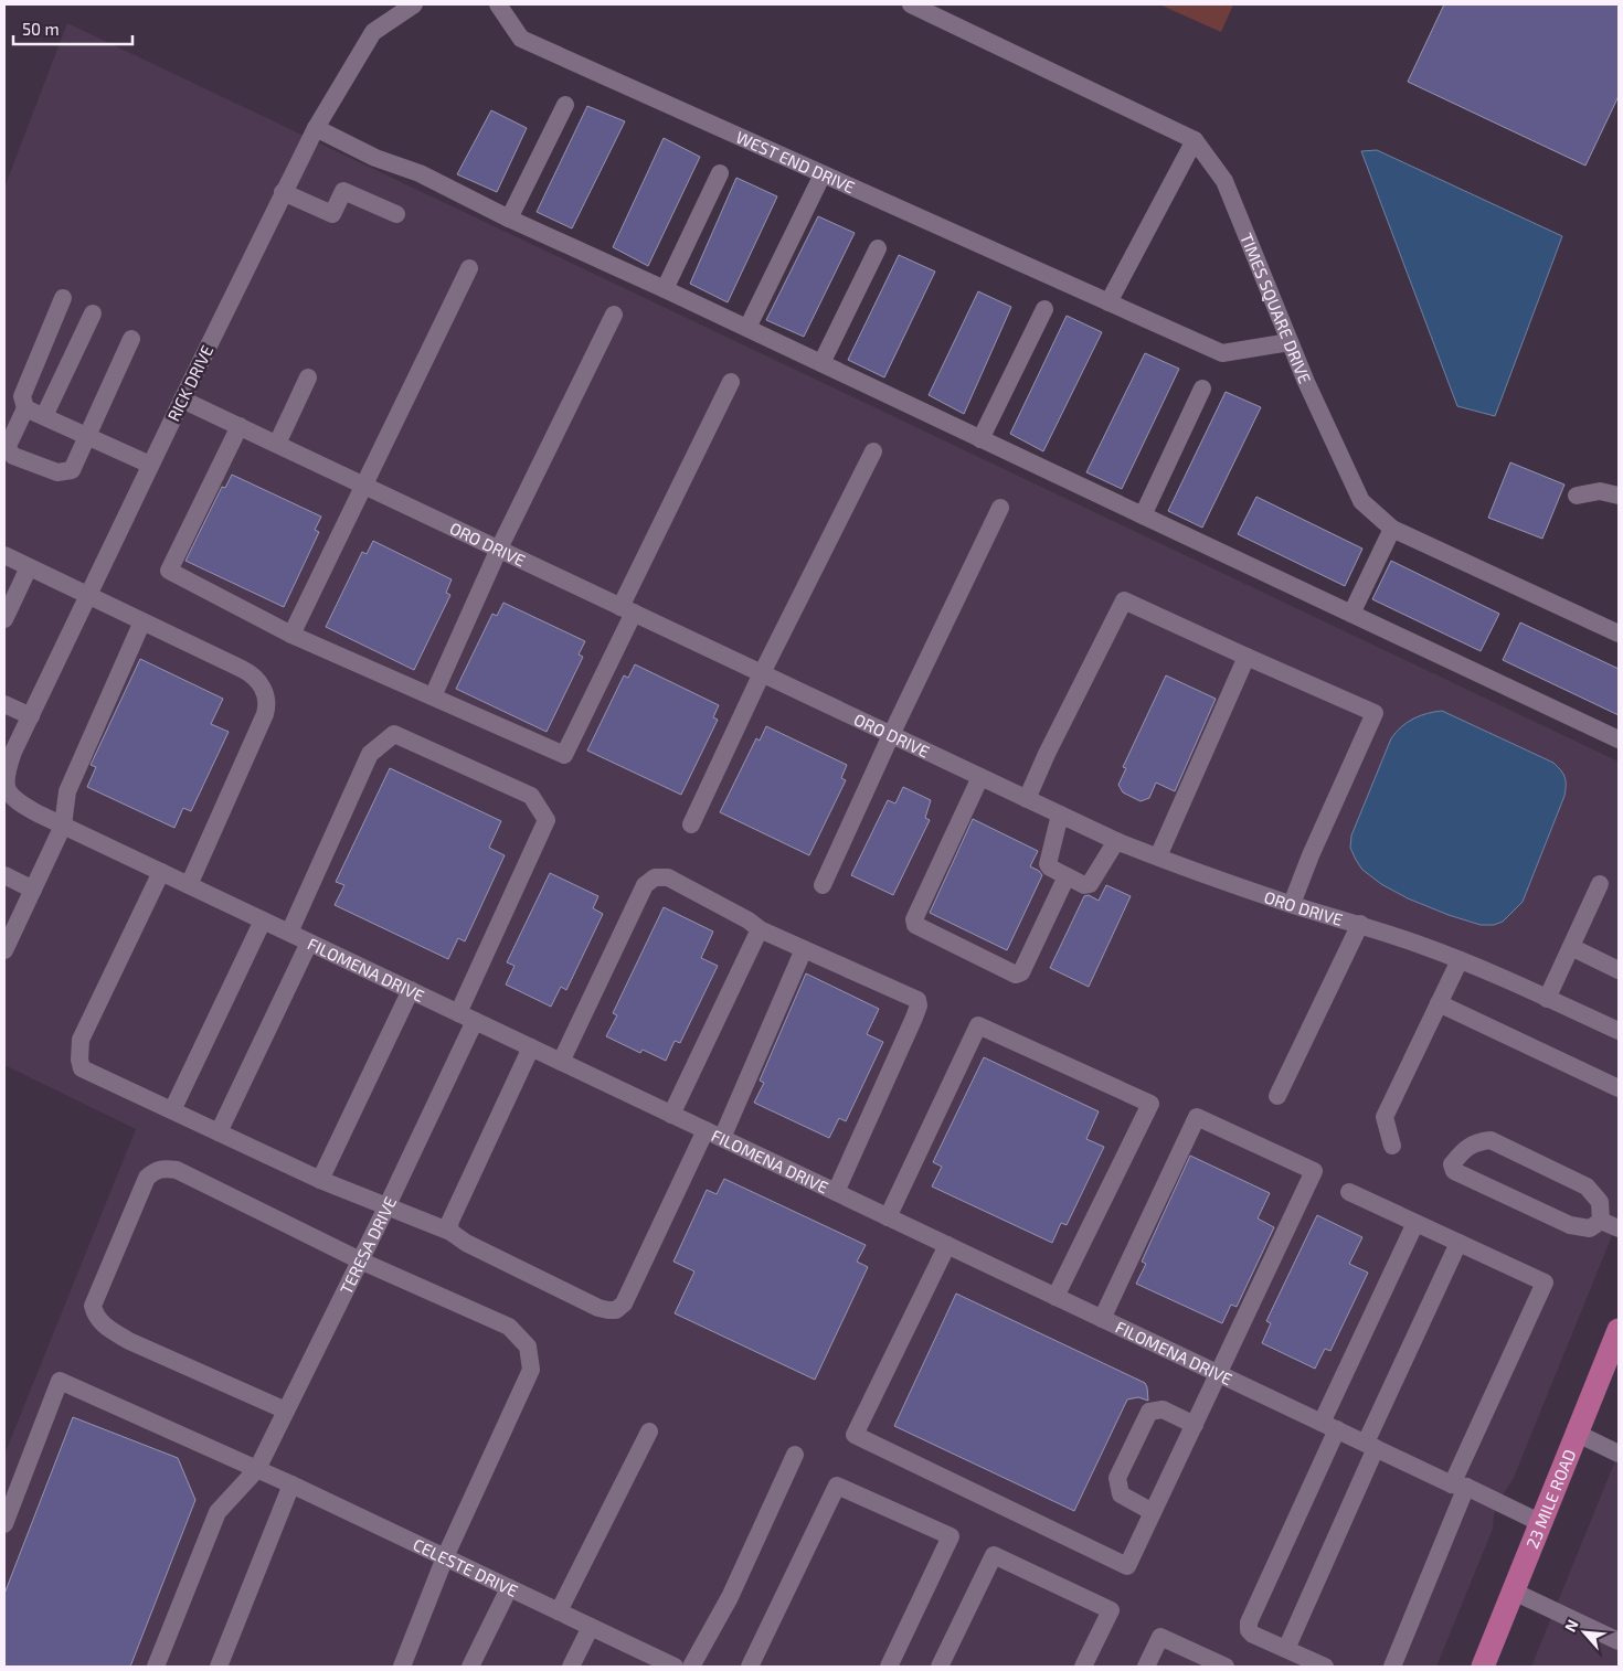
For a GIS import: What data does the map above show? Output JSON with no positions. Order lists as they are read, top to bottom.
{
  "streets": {
    "main road": ["23 MILE ROAD"],
    "street": [
      "WEST END DRIVE",
      "TIMES SQUARE DRIVE",
      "RICK DRIVE",
      "ORO DRIVE",
      "FILOMENA DRIVE",
      "TERESA DRIVE",
      "CELESTE DRIVE"
    ]
  },
  "crossings": [
    ["WEST END DRIVE", "TIMES SQUARE DRIVE"],
    ["RICK DRIVE", "ORO DRIVE"],
    ["RICK DRIVE", "FILOMENA DRIVE"],
    ["FILOMENA DRIVE", "TERESA DRIVE"],
    ["FILOMENA DRIVE", "23 MILE ROAD"],
    ["TERESA DRIVE", "CELESTE DRIVE"]
  ],
  "scale_bar": "50 m",
  "north": "top left"
}
